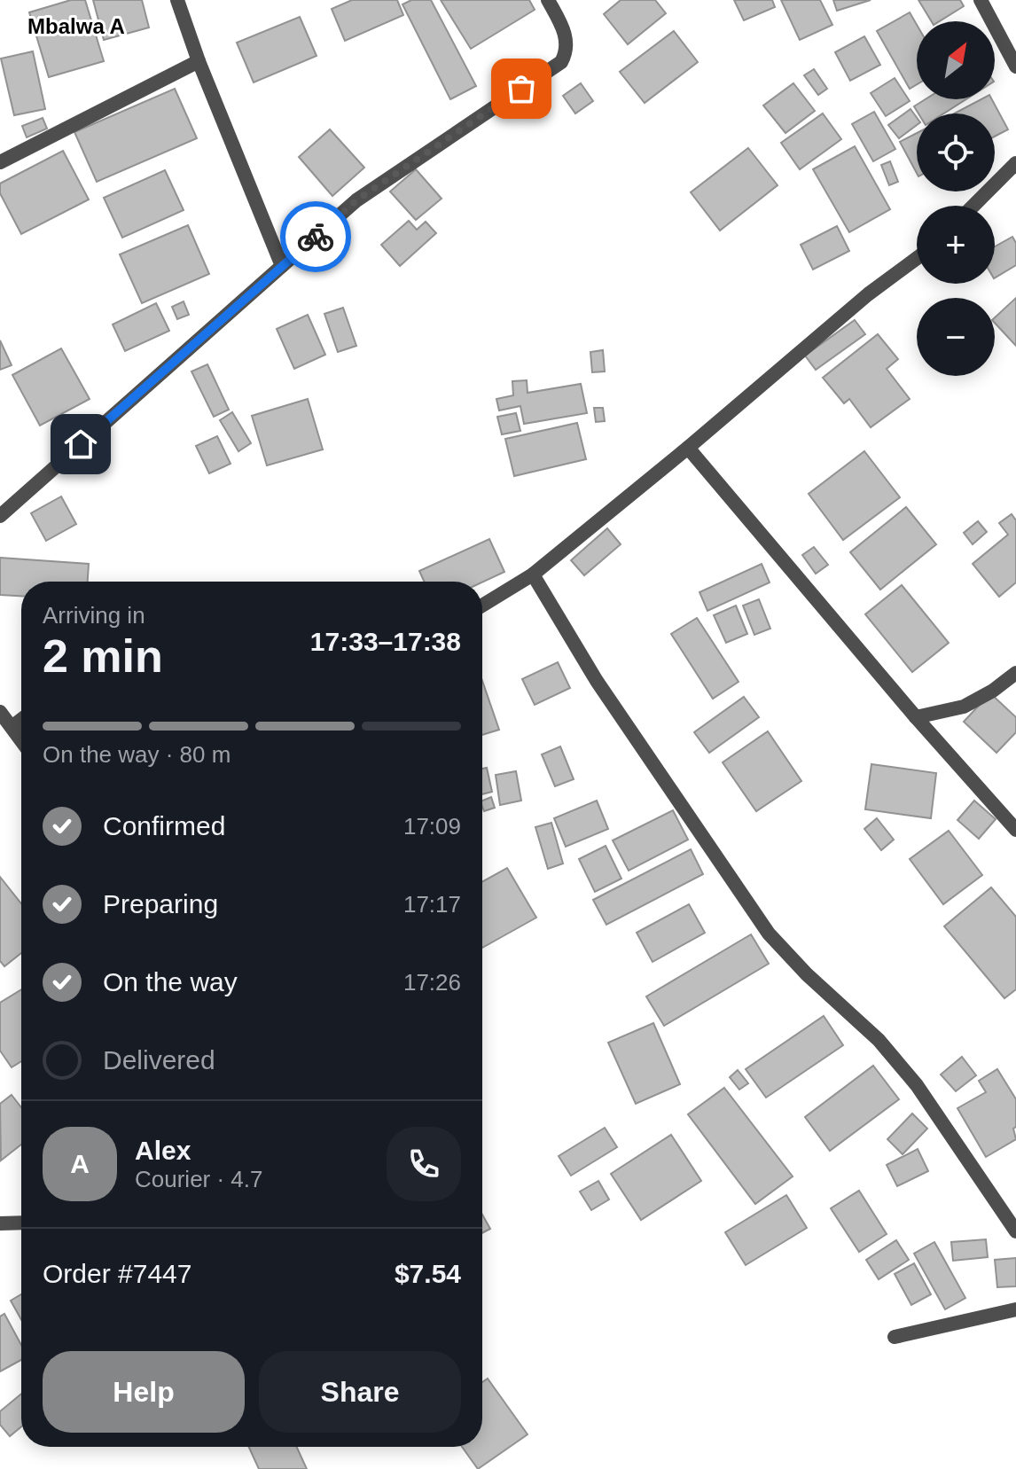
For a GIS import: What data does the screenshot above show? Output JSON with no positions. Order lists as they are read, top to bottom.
{
  "districts": ["Mbalwa A"],
  "north": "top right",
  "page": {
    "map_buttons": ["+", "−"],
    "heading": ["2 min", "Arriving in", "17:33–17:38"],
    "panel": [
      "Alex",
      "Courier · 4.7",
      "Order #7447",
      "$7.54"
    ],
    "bar": "On the way · 80 m",
    "list": [
      ["Confirmed", "17:09"],
      ["Preparing", "17:17"],
      ["On the way", "17:26"],
      "Delivered"
    ],
    "round": "A",
    "buttons": ["Help", "Share"]
  }
}
